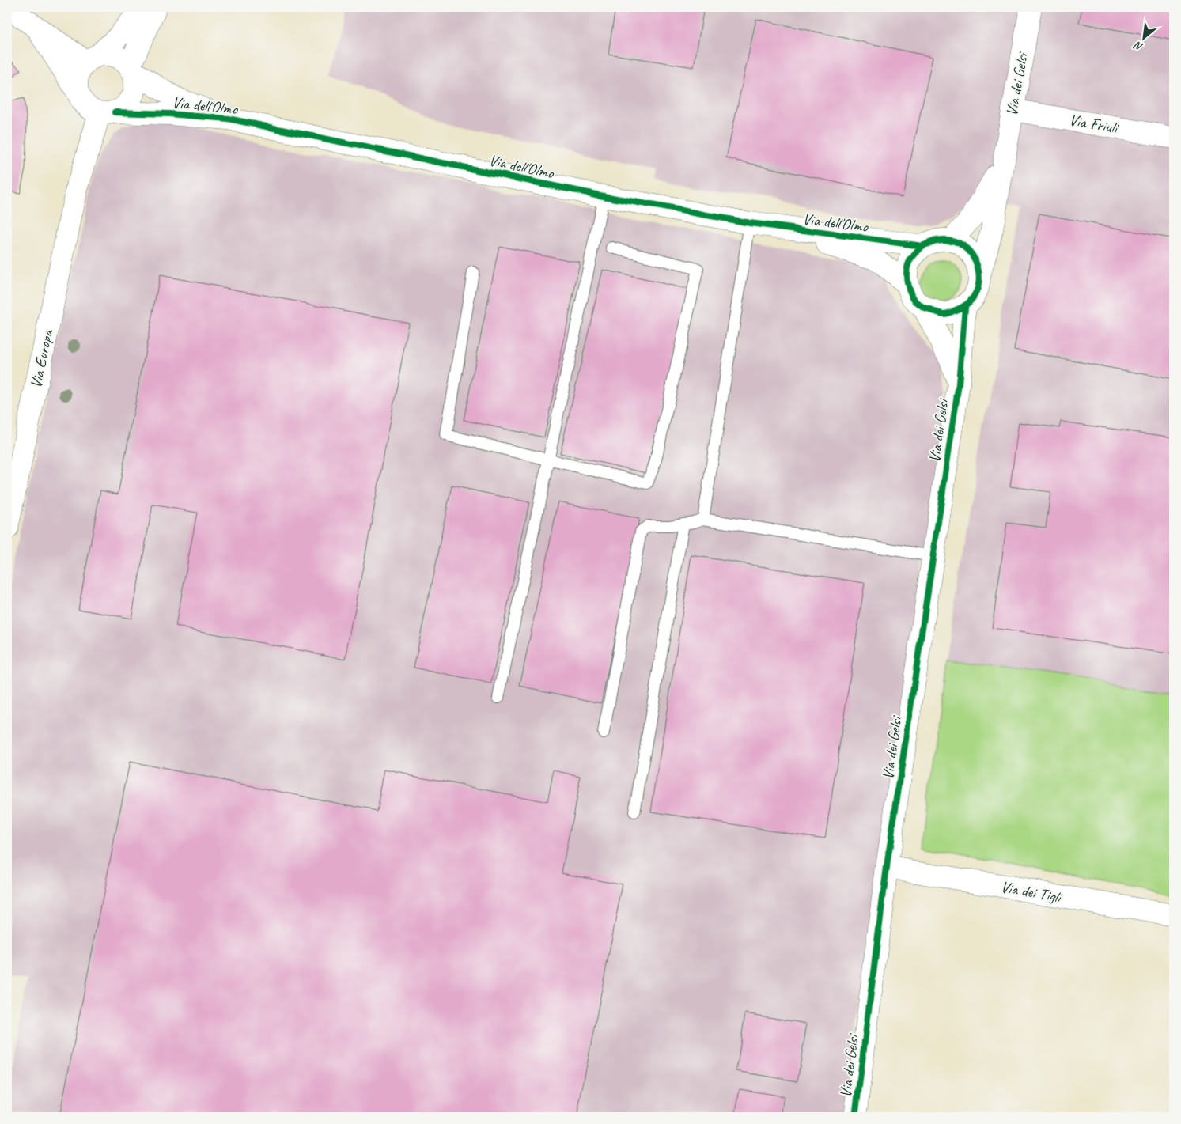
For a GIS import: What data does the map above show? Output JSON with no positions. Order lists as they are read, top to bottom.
{
  "streets": {
    "street": [
      "Via dei Gelsi",
      "Via dell'Olmo",
      "Via Friuli",
      "Via Europa",
      "Via dei Tigli"
    ]
  },
  "crossings": [
    ["Via dei Gelsi", "Via dell'Olmo"],
    ["Via dei Gelsi", "Via Friuli"],
    ["Via dei Gelsi", "Via dei Tigli"],
    ["Via dell'Olmo", "Via Europa"]
  ],
  "north": "bottom left"
}
